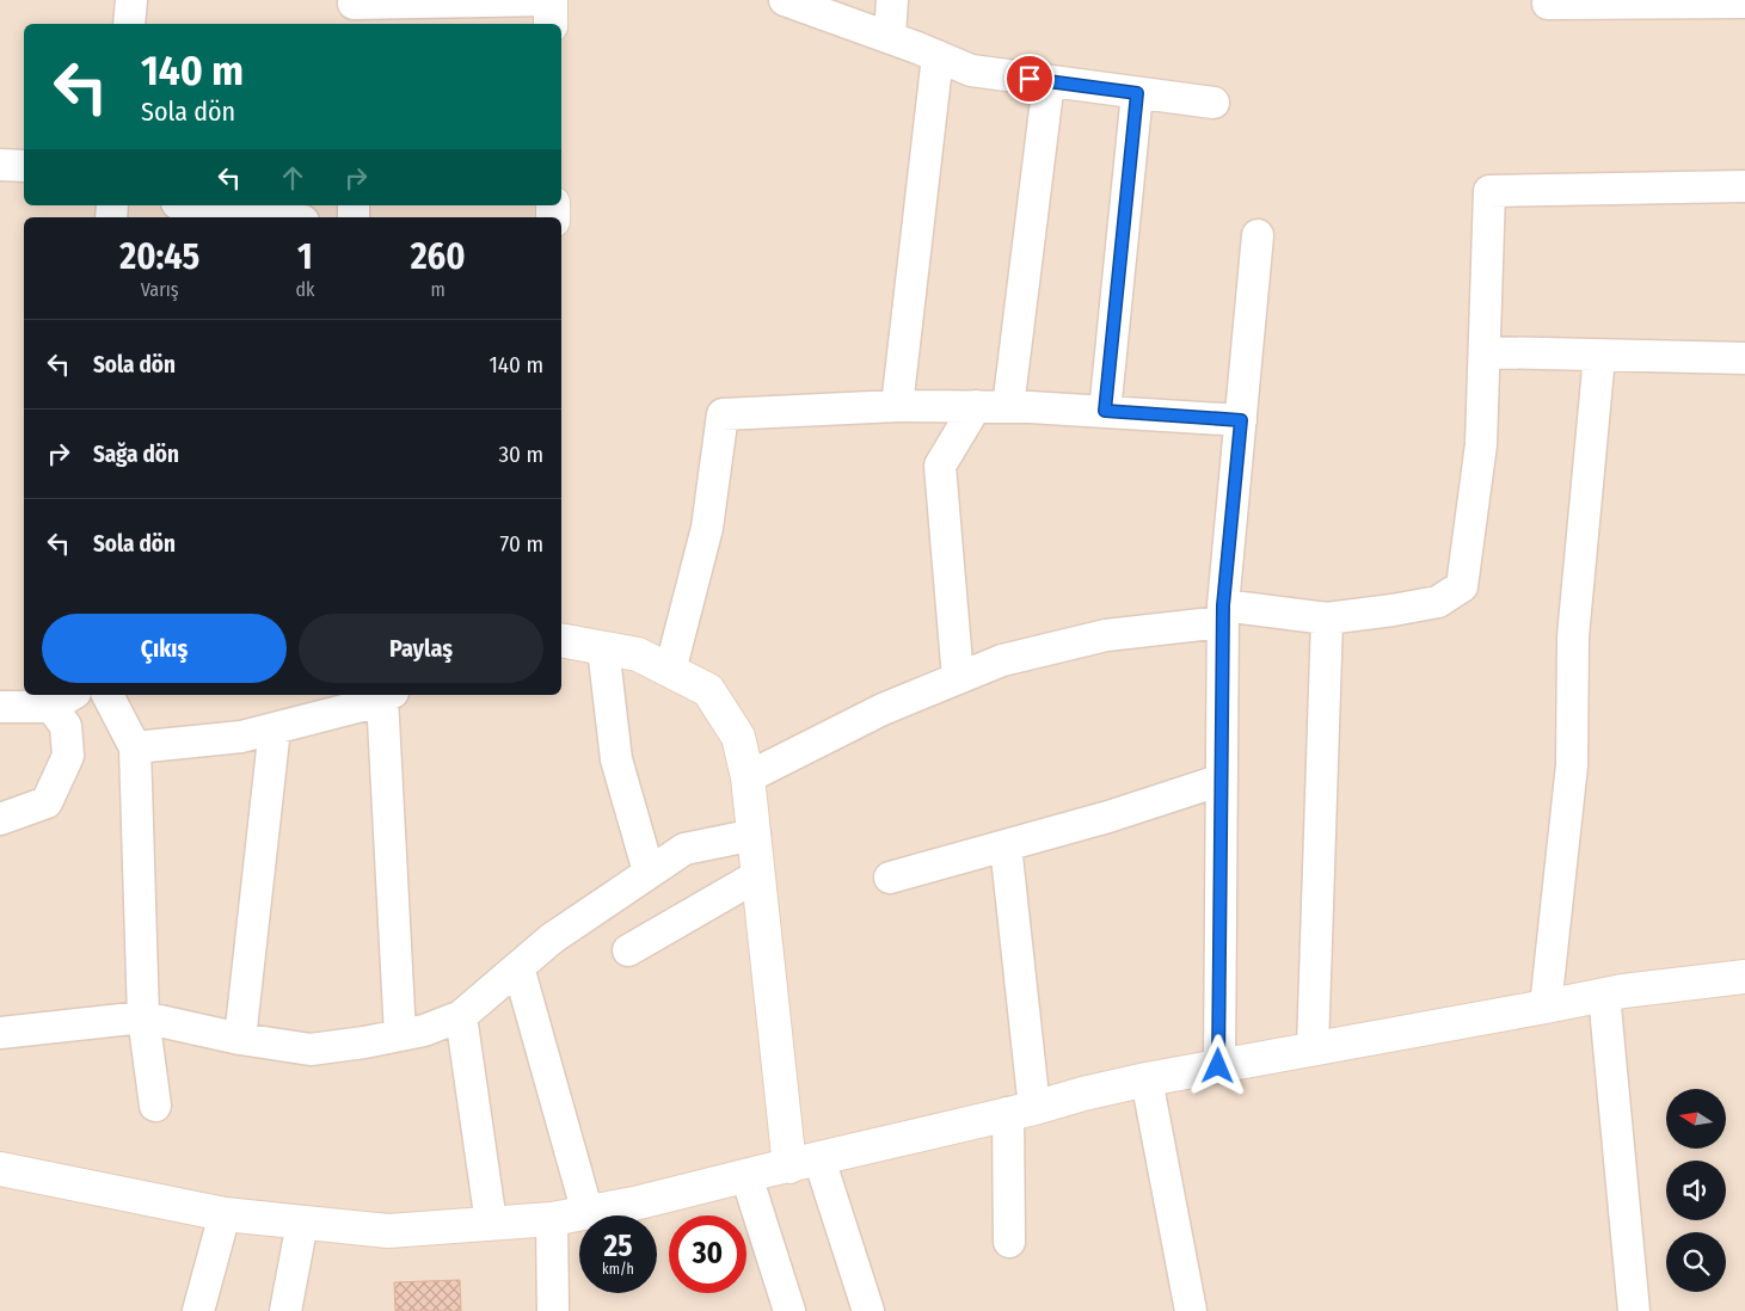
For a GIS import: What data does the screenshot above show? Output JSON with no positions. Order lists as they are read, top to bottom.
{
  "north": "left",
  "page": {
    "turn": ["140 m", "Sola dön"],
    "eta": [
      "20:45",
      "Varış",
      "1",
      "dk",
      "260",
      "m"
    ],
    "list": [
      {
        "name": "Sola dön",
        "value": "140 m"
      },
      {
        "name": "Sağa dön",
        "value": "30 m"
      },
      {
        "name": "Sola dön",
        "value": "70 m"
      }
    ],
    "buttons": ["Çıkış", "Paylaş"],
    "speed": "25 km/h",
    "limit": "30"
  }
}
